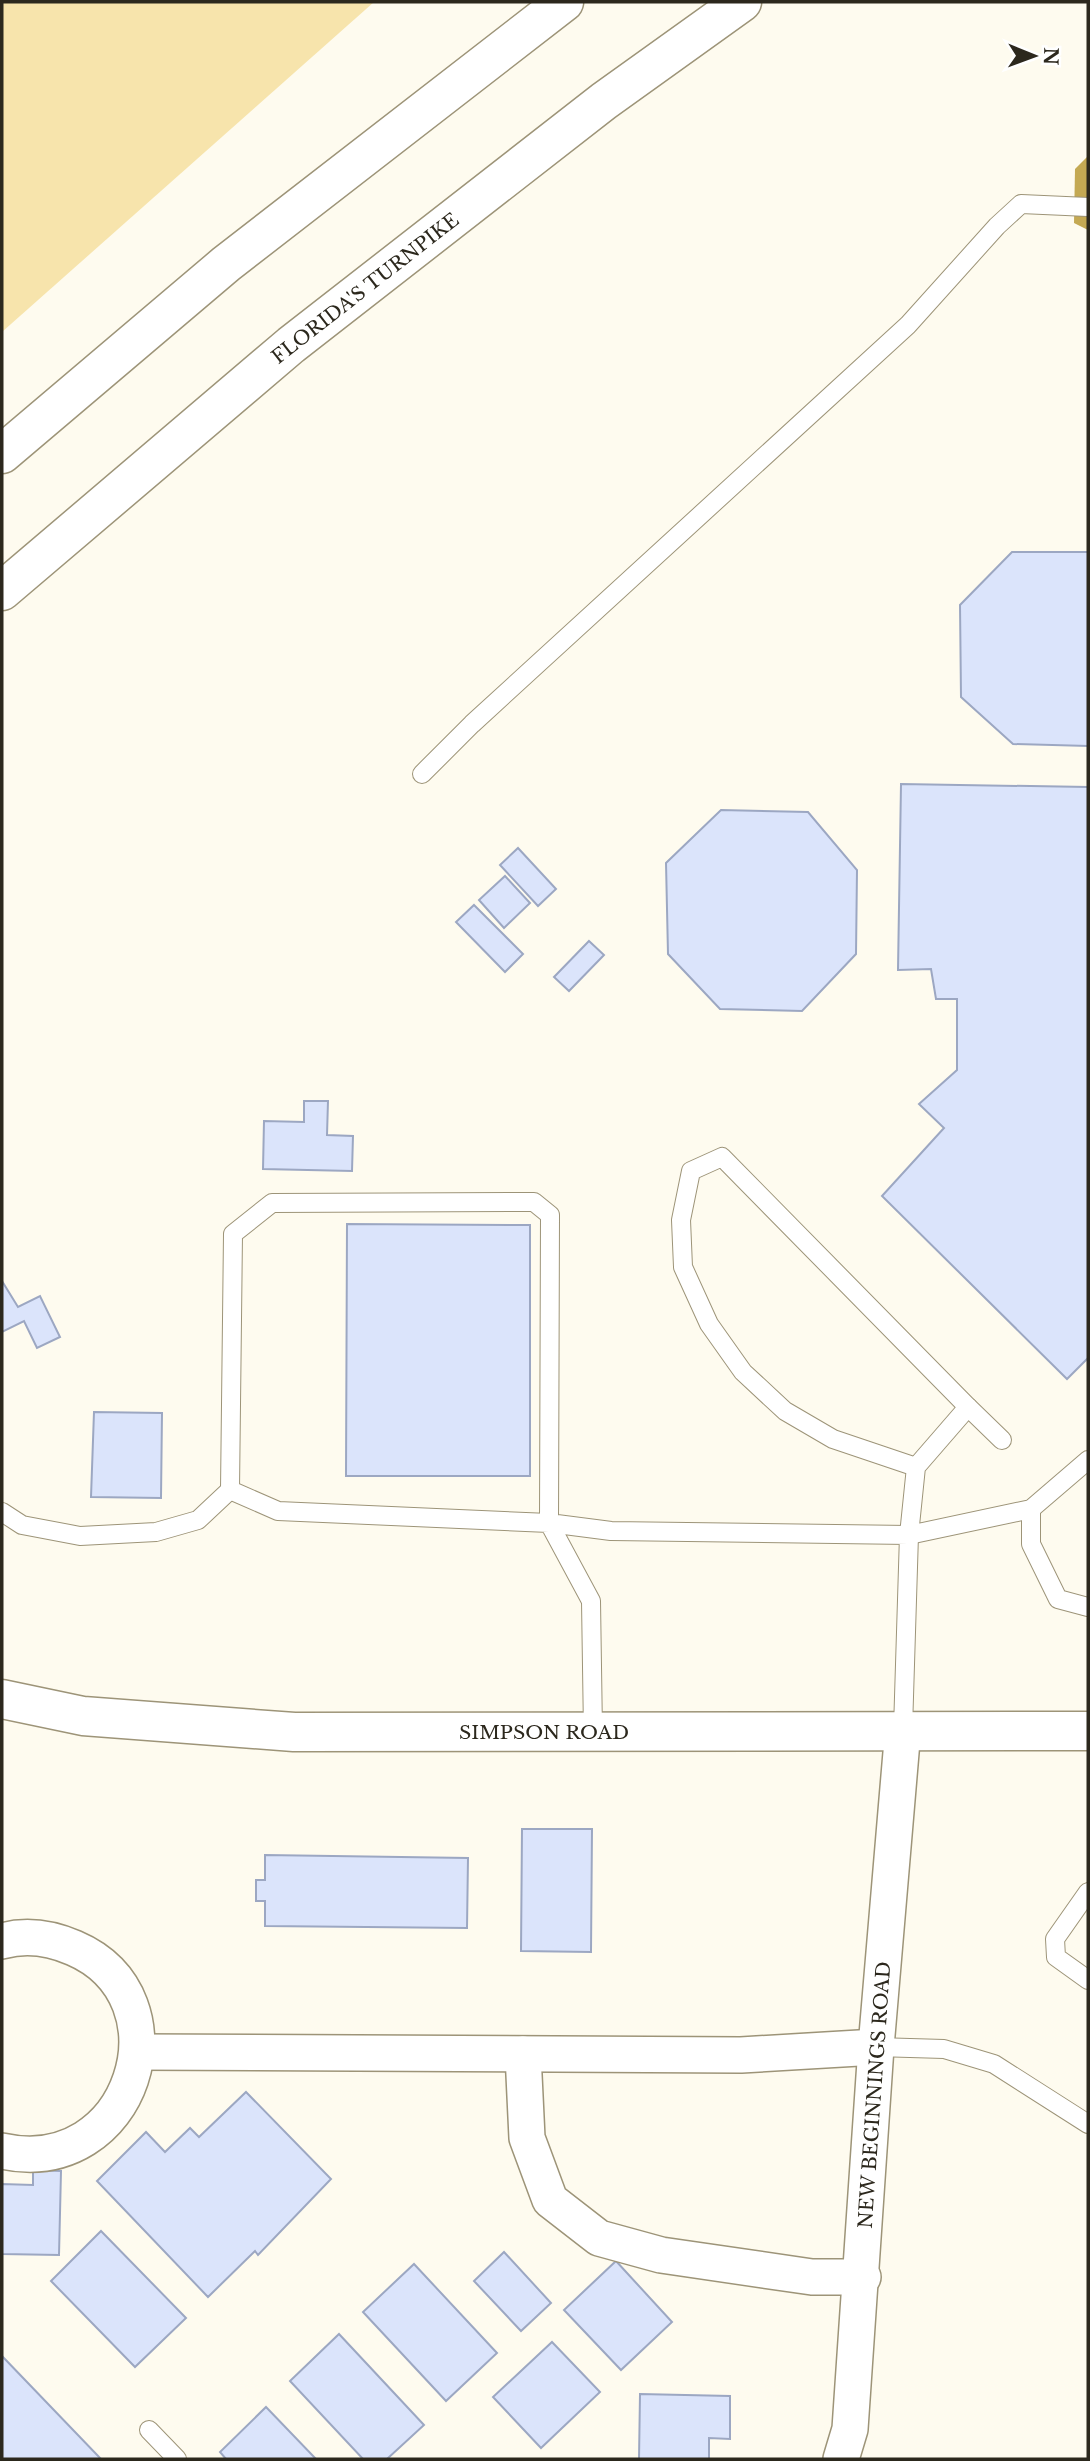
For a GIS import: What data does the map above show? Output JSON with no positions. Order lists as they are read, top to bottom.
{
  "streets": {
    "main road": ["FLORIDA'S TURNPIKE", "SIMPSON ROAD"],
    "street": ["NEW BEGINNINGS ROAD"]
  },
  "crossings": [
    ["SIMPSON ROAD", "NEW BEGINNINGS ROAD"]
  ],
  "north": "right"
}
